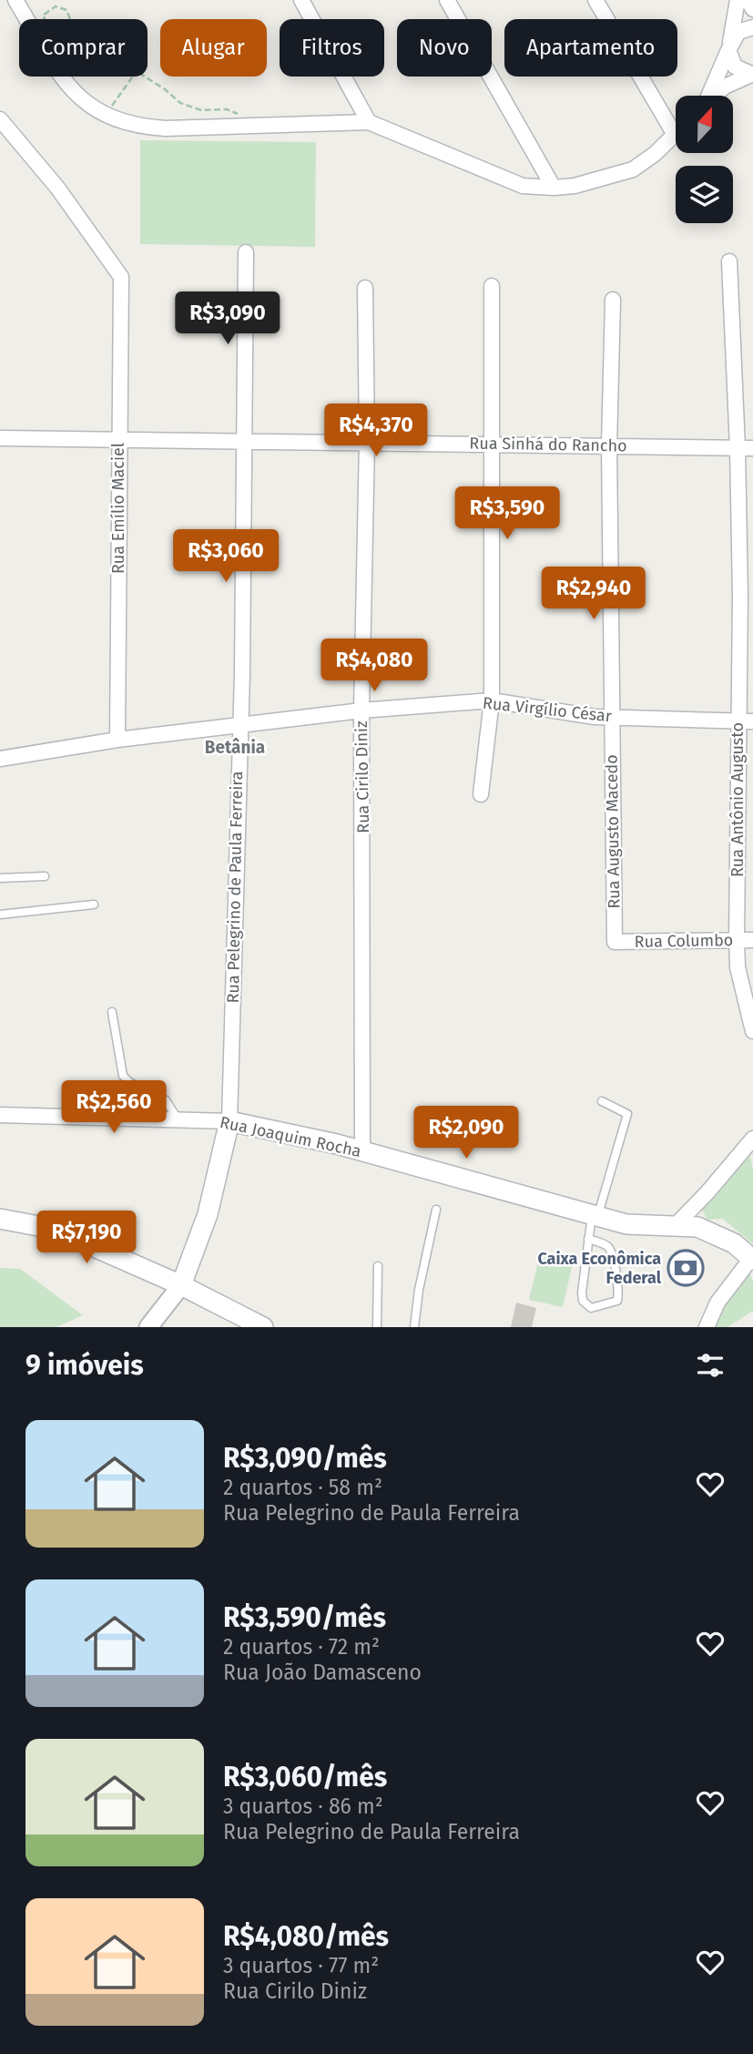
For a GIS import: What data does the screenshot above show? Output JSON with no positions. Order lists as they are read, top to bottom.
{
  "streets": {
    "main road": ["Rua Pelegrino de Paula Ferreira", "Rua Joaquim Rocha"],
    "street": [
      "Rua Sinhá do Rancho",
      "Rua Emílio Maciel",
      "Rua Virgílio César",
      "Rua Cirilo Diniz",
      "Rua Antônio Augusto",
      "Rua Augusto Macedo",
      "Rua Columbo"
    ]
  },
  "crossings": [
    ["Rua Sinhá do Rancho", "Rua Emílio Maciel"],
    ["Rua Sinhá do Rancho", "Rua Cirilo Diniz"],
    ["Rua Sinhá do Rancho", "Rua Antônio Augusto"],
    ["Rua Sinhá do Rancho", "Rua Augusto Macedo"],
    ["Rua Sinhá do Rancho", "Rua Pelegrino de Paula Ferreira"],
    ["Rua Emílio Maciel", "Rua Virgílio César"],
    ["Rua Virgílio César", "Rua Cirilo Diniz"],
    ["Rua Virgílio César", "Rua Antônio Augusto"],
    ["Rua Virgílio César", "Rua Augusto Macedo"],
    ["Rua Virgílio César", "Rua Pelegrino de Paula Ferreira"],
    ["Rua Cirilo Diniz", "Rua Joaquim Rocha"],
    ["Rua Antônio Augusto", "Rua Columbo"],
    ["Rua Augusto Macedo", "Rua Columbo"],
    ["Rua Pelegrino de Paula Ferreira", "Rua Joaquim Rocha"]
  ],
  "districts": ["Betânia"],
  "places": {
    "bank": ["Caixa Econômica Federal"]
  },
  "north": "top",
  "page": {
    "chip": [
      "Comprar",
      "Alugar",
      "Filtros",
      "Novo",
      "Apartamento"
    ],
    "price": [
      "R$3,090",
      "R$4,370",
      "R$3,590",
      "R$3,060",
      "R$2,940",
      "R$4,080",
      "R$2,560",
      "R$2,090",
      "R$7,190"
    ],
    "heading": "9 imóveis",
    "list": [
      {
        "name": "R$3,090/mês",
        "note": "2 quartos · 58 m² · Rua Pelegrino de Paula Ferreira"
      },
      {
        "name": "R$3,590/mês",
        "note": "2 quartos · 72 m² · Rua João Damasceno"
      },
      {
        "name": "R$3,060/mês",
        "note": "3 quartos · 86 m² · Rua Pelegrino de Paula Ferreira"
      },
      {
        "name": "R$4,080/mês",
        "note": "3 quartos · 77 m² · Rua Cirilo Diniz"
      }
    ]
  }
}
